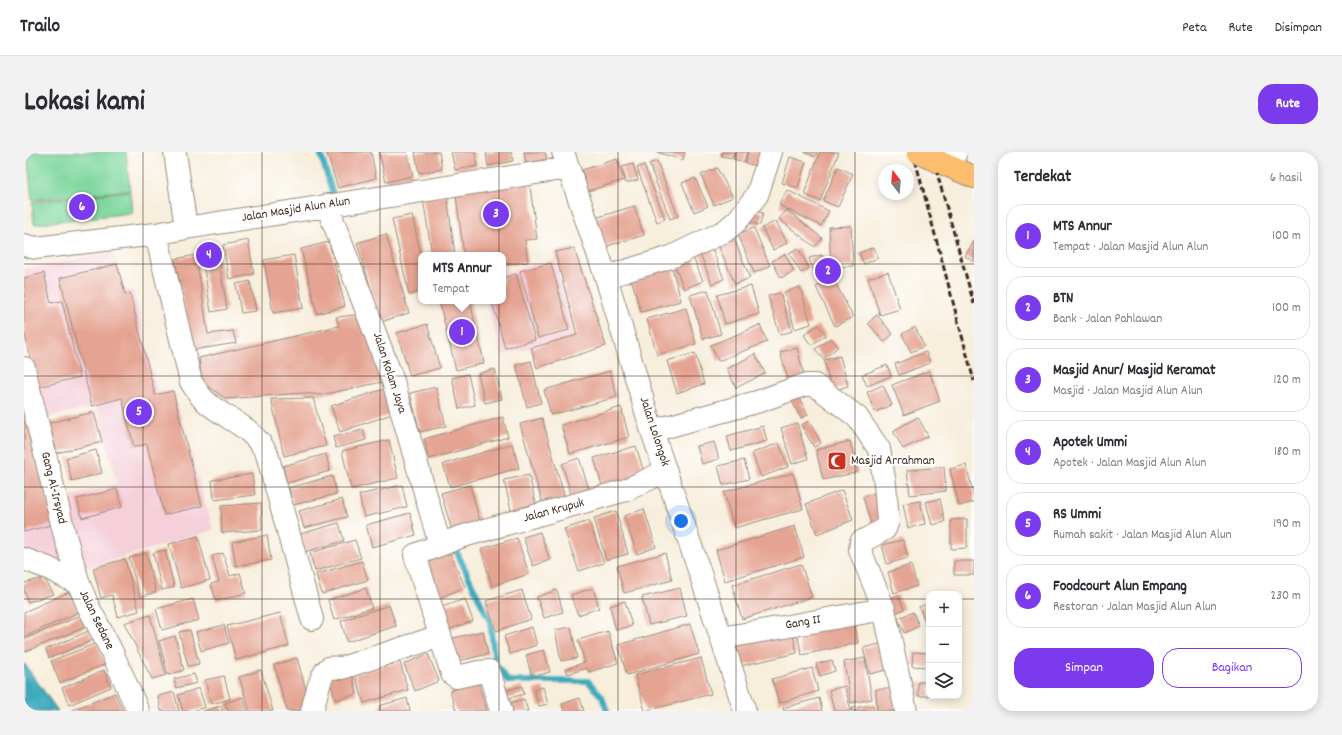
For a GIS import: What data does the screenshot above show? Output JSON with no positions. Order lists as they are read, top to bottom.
{
  "streets": {
    "street": [
      "Jalan Masjid Alun Alun",
      "Jalan Kolam Jaya",
      "Jalan Lolongok",
      "Gang Al-Irsyad",
      "Jalan Krupuk",
      "Jalan Sedane",
      "Gang II"
    ]
  },
  "crossings": [
    ["Jalan Masjid Alun Alun", "Jalan Kolam Jaya"],
    ["Jalan Masjid Alun Alun", "Jalan Lolongok"],
    ["Jalan Kolam Jaya", "Jalan Krupuk"],
    ["Jalan Lolongok", "Jalan Krupuk"],
    ["Jalan Lolongok", "Gang II"],
    ["Gang Al-Irsyad", "Jalan Sedane"]
  ],
  "places": {
    "mosque": ["Masjid Arrahman"]
  },
  "north": "top",
  "page": {
    "header": "Trailo",
    "nav": ["Peta", "Rute", "Disimpan"],
    "title": "Lokasi kami",
    "buttons": [
      "Rute",
      ["Simpan", "Bagikan"]
    ],
    "heading": ["Terdekat", "6 hasil"],
    "pins": [
      "6",
      "3",
      "4",
      "2",
      "1",
      "5"
    ],
    "list": [
      {
        "mark": "1",
        "name": "MTS Annur",
        "note": "Tempat · Jalan Masjid Alun Alun",
        "value": "100 m"
      },
      {
        "mark": "2",
        "name": "BTN",
        "note": "Bank · Jalan Pahlawan",
        "value": "100 m"
      },
      {
        "mark": "3",
        "name": "Masjid Anur/ Masjid Keramat",
        "note": "Masjid · Jalan Masjid Alun Alun",
        "value": "120 m"
      },
      {
        "mark": "4",
        "name": "Apotek Ummi",
        "note": "Apotek · Jalan Masjid Alun Alun",
        "value": "180 m"
      },
      {
        "mark": "5",
        "name": "RS Ummi",
        "note": "Rumah sakit · Jalan Masjid Alun Alun",
        "value": "190 m"
      },
      {
        "mark": "6",
        "name": "Foodcourt Alun Empang",
        "note": "Restoran · Jalan Masjid Alun Alun",
        "value": "230 m"
      }
    ],
    "popup": ["MTS Annur", "Tempat"],
    "map_buttons": ["+", "−"]
  }
}
